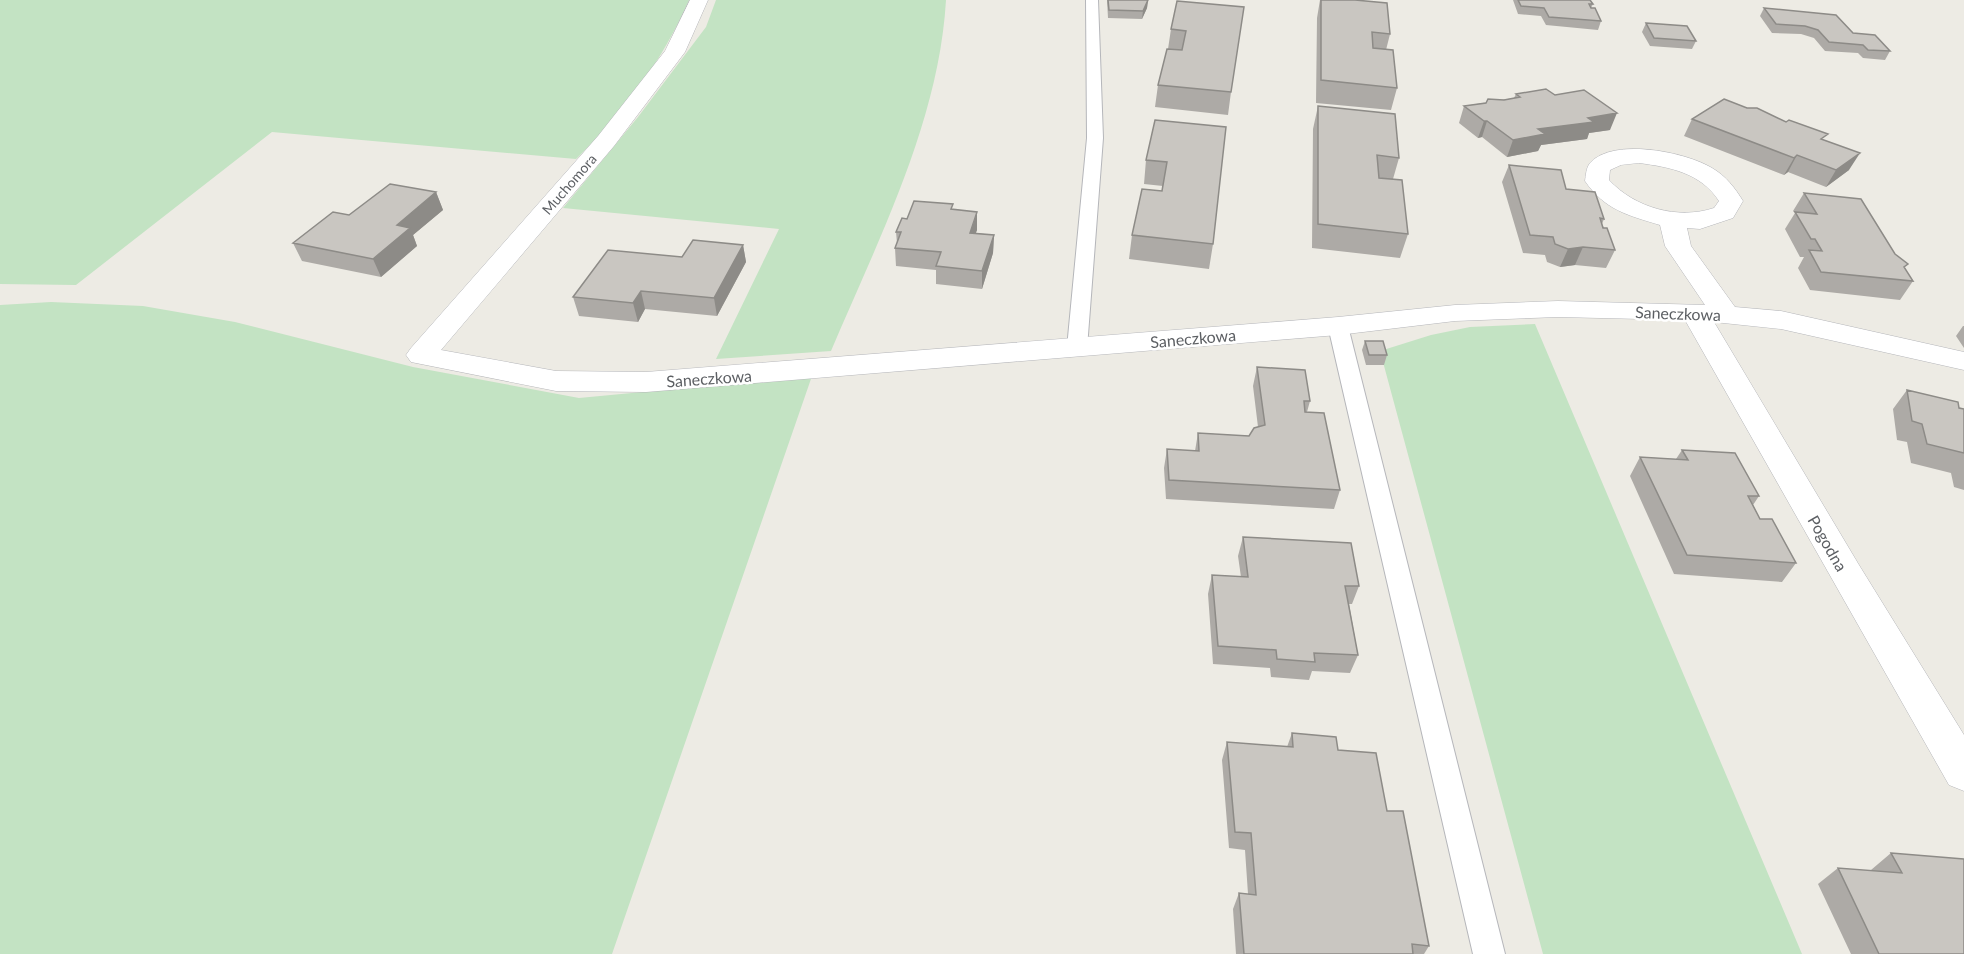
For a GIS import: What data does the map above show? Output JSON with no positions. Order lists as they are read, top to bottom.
{
  "streets": {
    "street": ["Muchomora", "Saneczkowa", "Pogodna"]
  },
  "crossings": [
    ["Muchomora", "Saneczkowa"],
    ["Saneczkowa", "Pogodna"]
  ]
}
